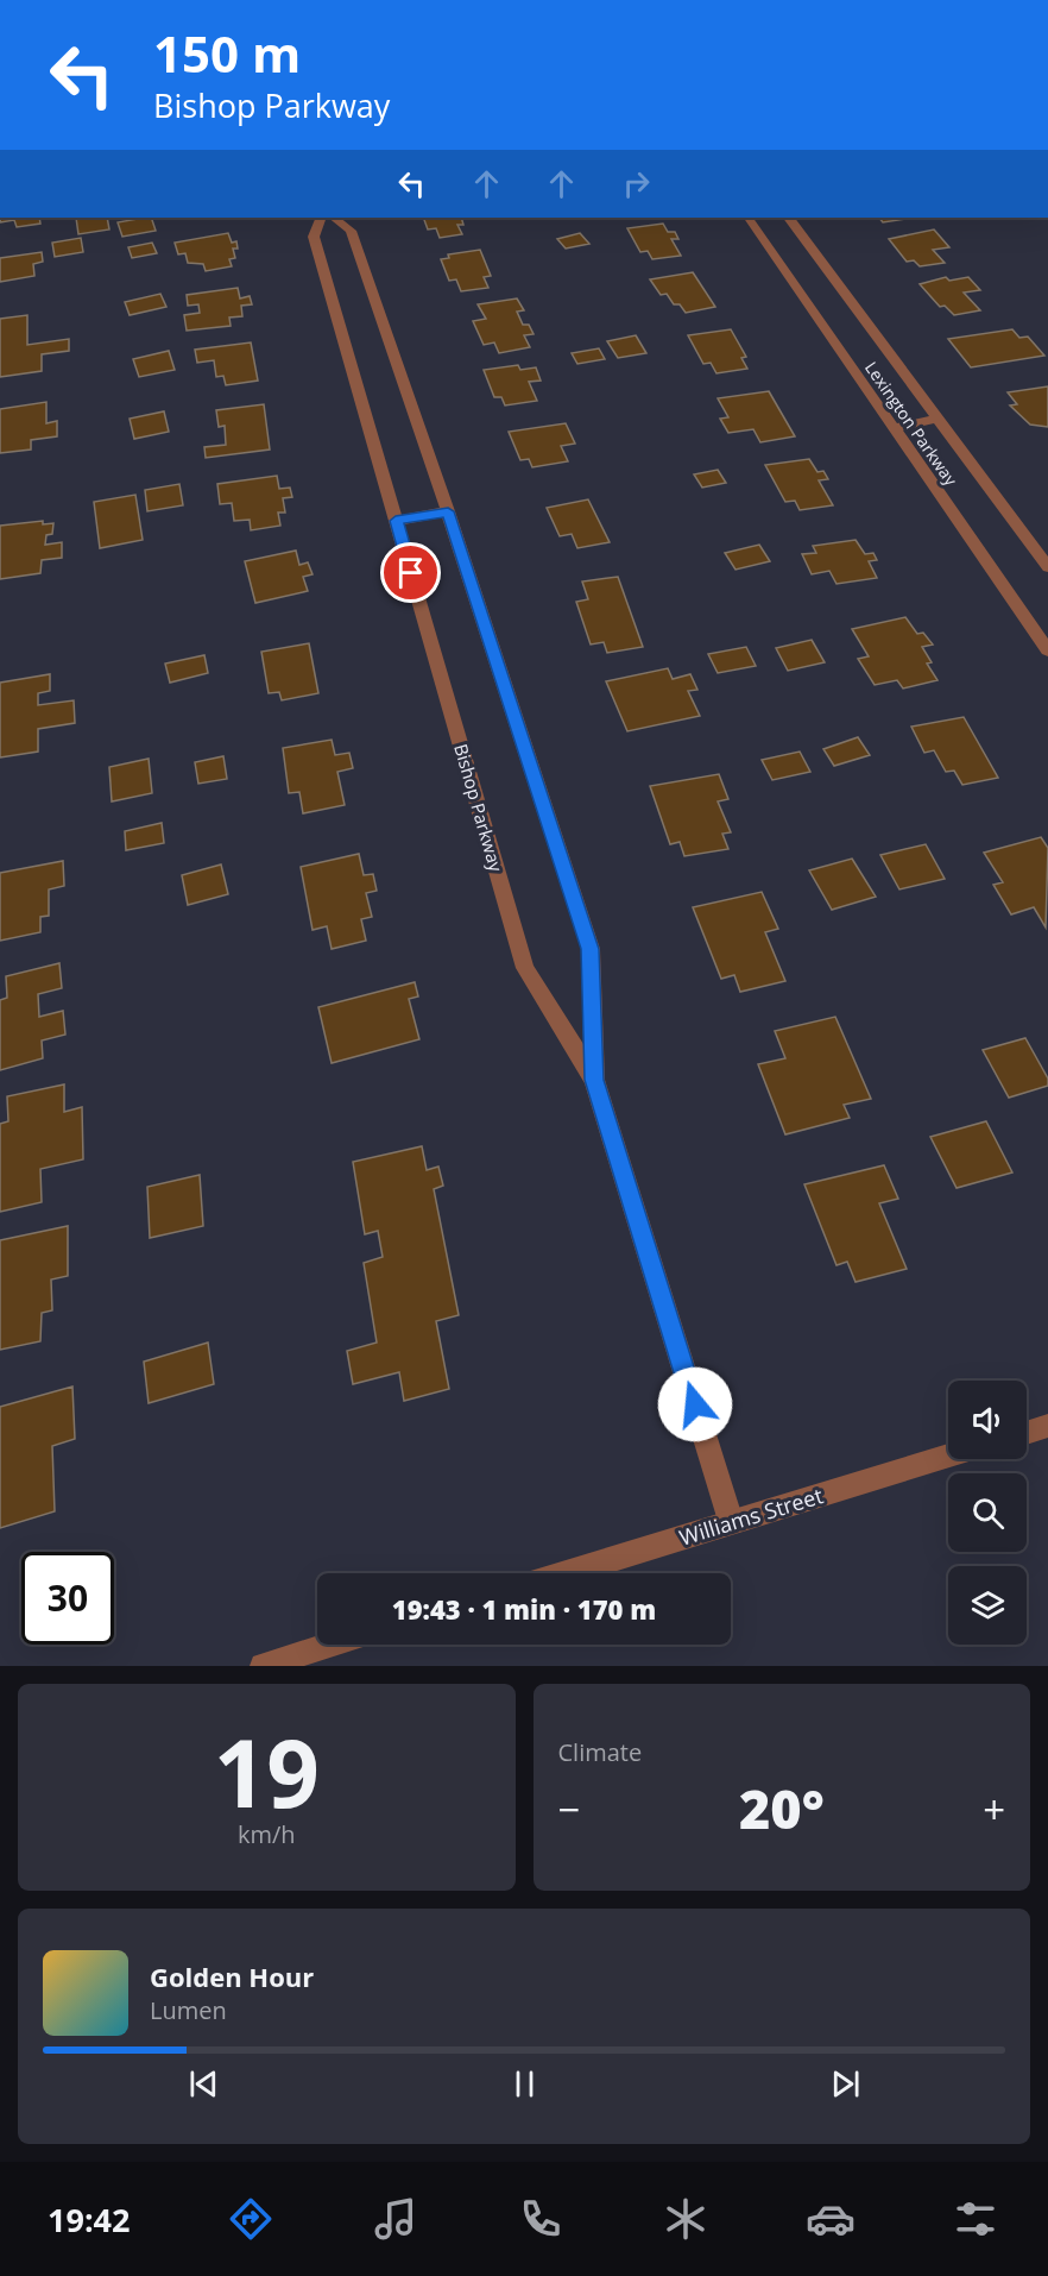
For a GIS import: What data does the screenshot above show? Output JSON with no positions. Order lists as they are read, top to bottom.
{
  "streets": {
    "street": ["Lexington Parkway", "Bishop Parkway", "Williams Street"]
  },
  "crossings": [
    ["Bishop Parkway", "Williams Street"]
  ],
  "page": {
    "turn": ["150 m", "Bishop Parkway"],
    "limit": "30",
    "trip": "19:43 · 1 min · 170 m",
    "tile": [
      ["19", "km/h"],
      "Climate"
    ],
    "heat": ["−", "20°", "+"],
    "song": ["Golden Hour", "Lumen"],
    "tabs": "19:42"
  }
}
